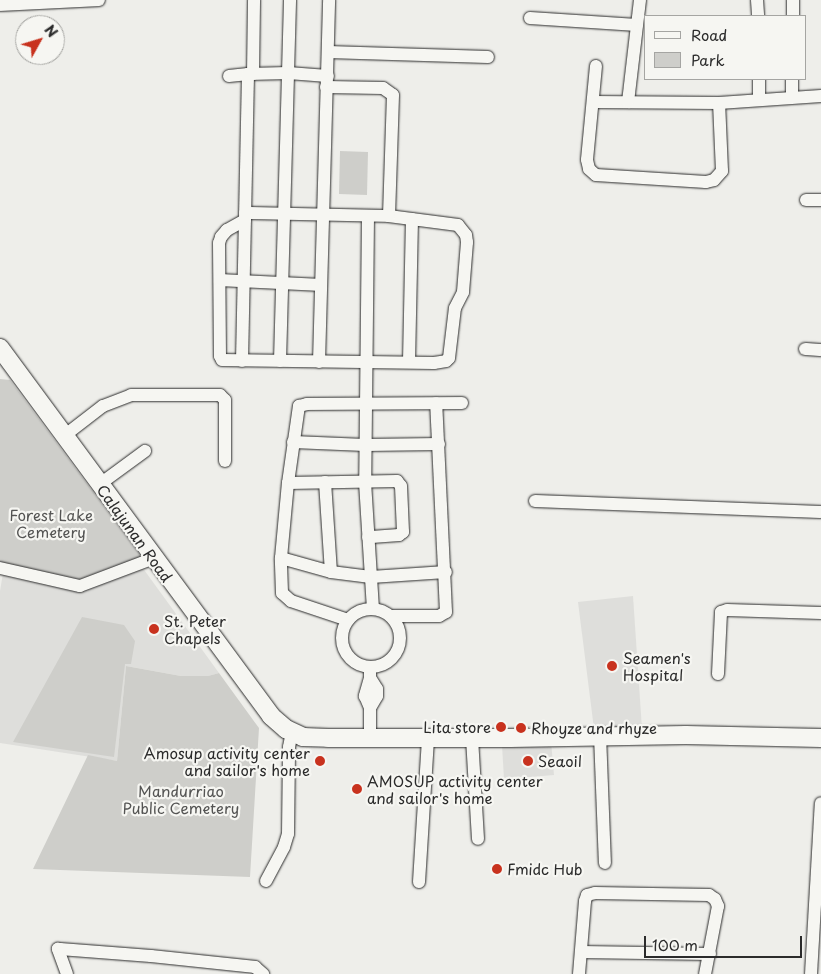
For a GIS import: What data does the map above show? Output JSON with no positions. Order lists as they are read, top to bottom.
{
  "streets": {
    "main road": ["Calajunan Road"]
  },
  "parks": ["Forest Lake Cemetery", "Mandurriao Public Cemetery"],
  "places": [
    "St. Peter Chapels",
    "Seamen's Hospital",
    "Lita store",
    "Rhoyze and rhyze",
    "Amosup activity center and sailor's home",
    "Seaoil",
    "AMOSUP activity center and sailor's home",
    "Fmidc Hub"
  ],
  "legend": ["Road", "Park"],
  "scale_bar": "100 m",
  "north": "top right"
}
